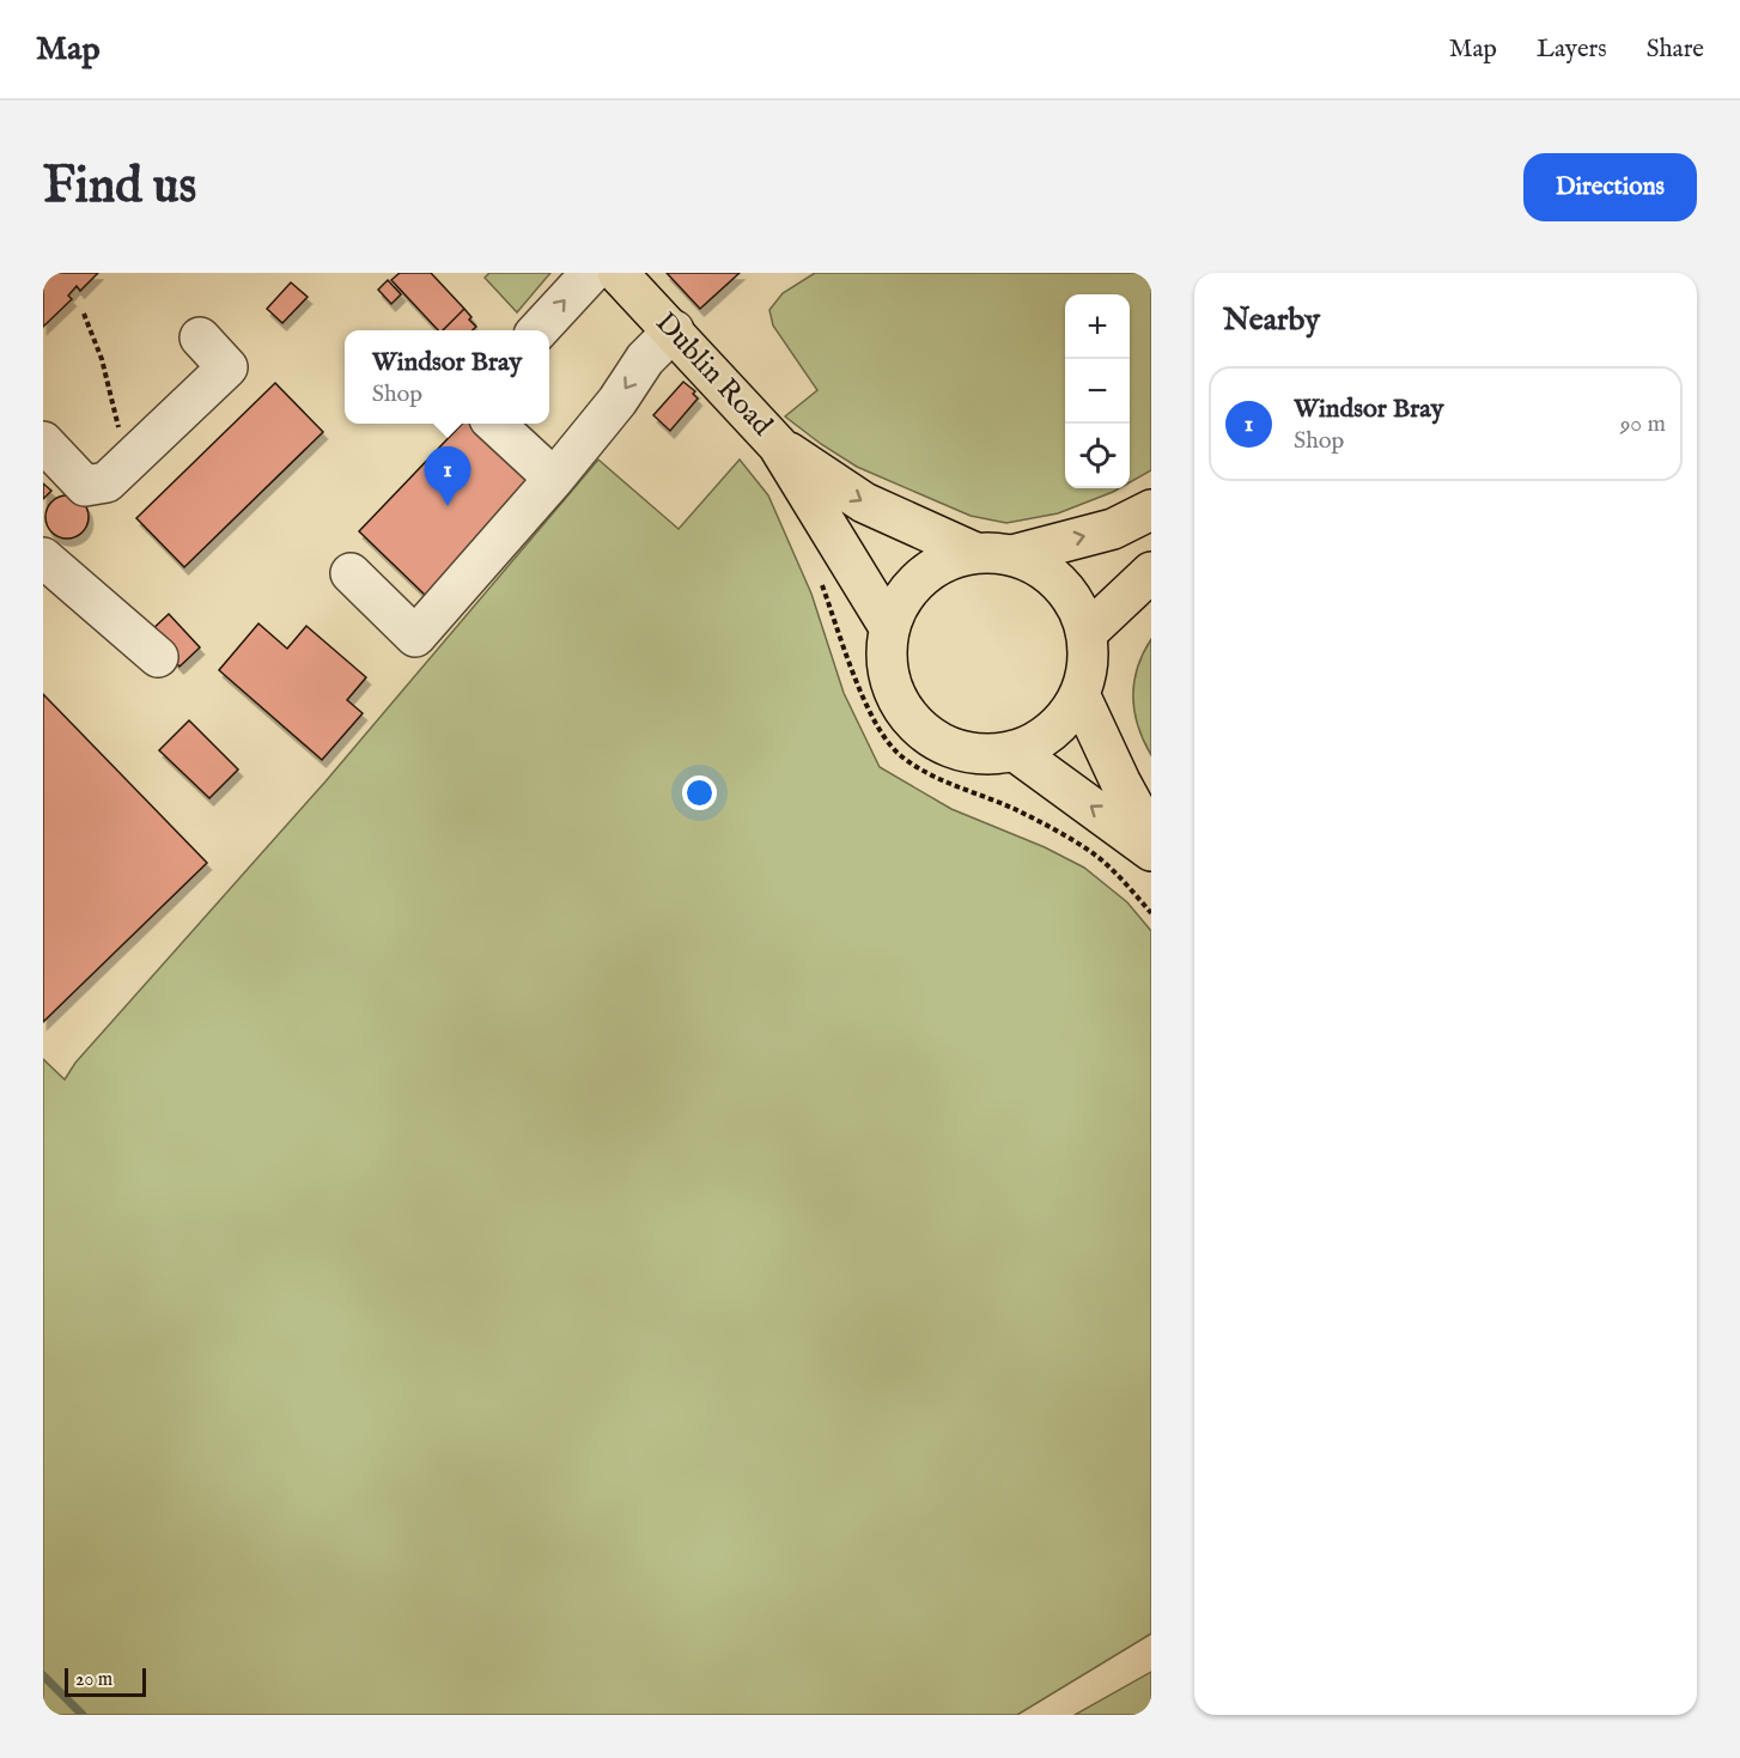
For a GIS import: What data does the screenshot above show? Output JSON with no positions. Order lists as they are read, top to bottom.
{
  "streets": {
    "main road": ["Dublin Road"]
  },
  "scale_bar": "20 m",
  "page": {
    "header": "Map",
    "nav": ["Map", "Layers", "Share"],
    "buttons": "Directions",
    "title": "Find us",
    "heading": "Nearby",
    "map_buttons": ["+", "−"],
    "popup": ["Windsor Bray", "Shop"],
    "list": [
      {
        "mark": "1",
        "name": "Windsor Bray",
        "note": "Shop",
        "value": "90 m"
      }
    ],
    "pins": "1",
    "scale": "20 m"
  }
}
